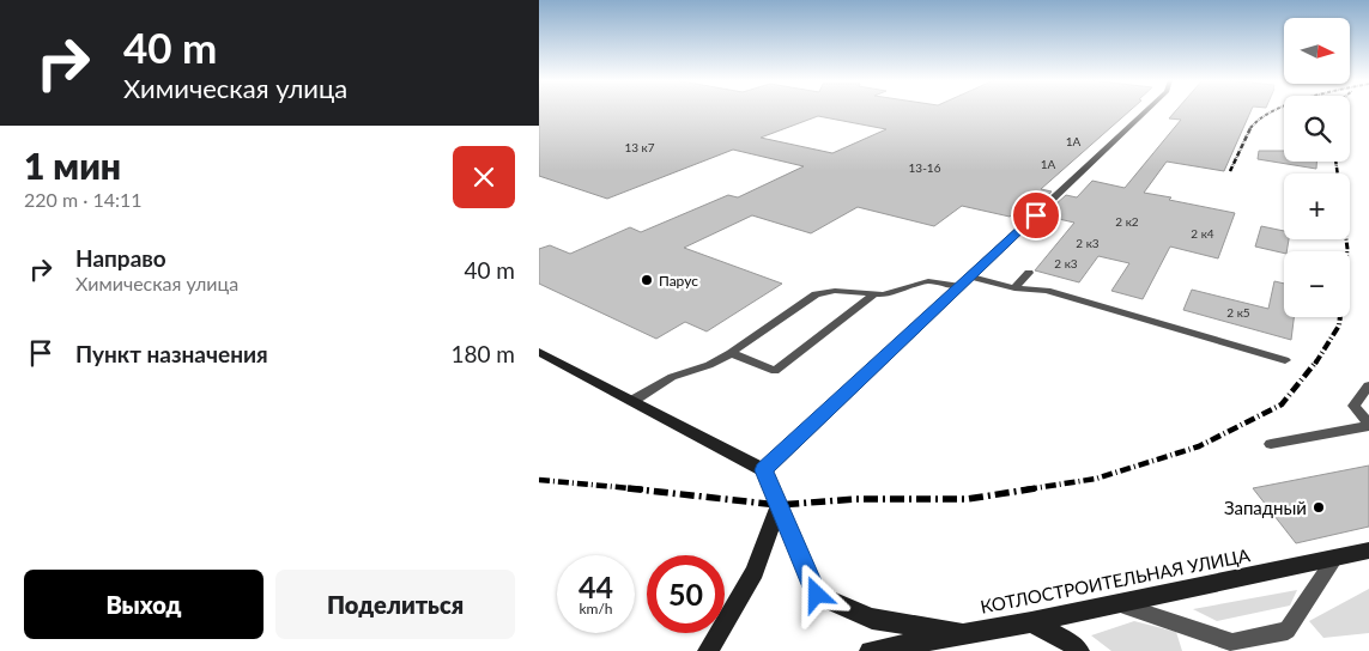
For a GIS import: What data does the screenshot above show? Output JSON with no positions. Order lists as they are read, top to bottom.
{
  "streets": {
    "main road": ["КОТЛОСТРОИТЕЛЬНАЯ УЛИЦА"]
  },
  "places": ["Парус", "Западный"],
  "house_numbers": [
    "1А",
    "13 к7",
    "1А",
    "13-16",
    "2 к2",
    "2 к4",
    "2 к3",
    "2 к3",
    "2 к5"
  ],
  "north": "right",
  "page": {
    "turn": ["40 m", "Химическая улица"],
    "map_buttons": ["+", "−"],
    "heading": ["1 мин", "220 m · 14:11"],
    "list": [
      {
        "name": "Направо",
        "note": "Химическая улица",
        "value": "40 m"
      },
      {
        "name": "Пункт назначения",
        "value": "180 m"
      }
    ],
    "speed": "44 km/h",
    "limit": "50",
    "buttons": ["Выход", "Поделиться"]
  }
}
